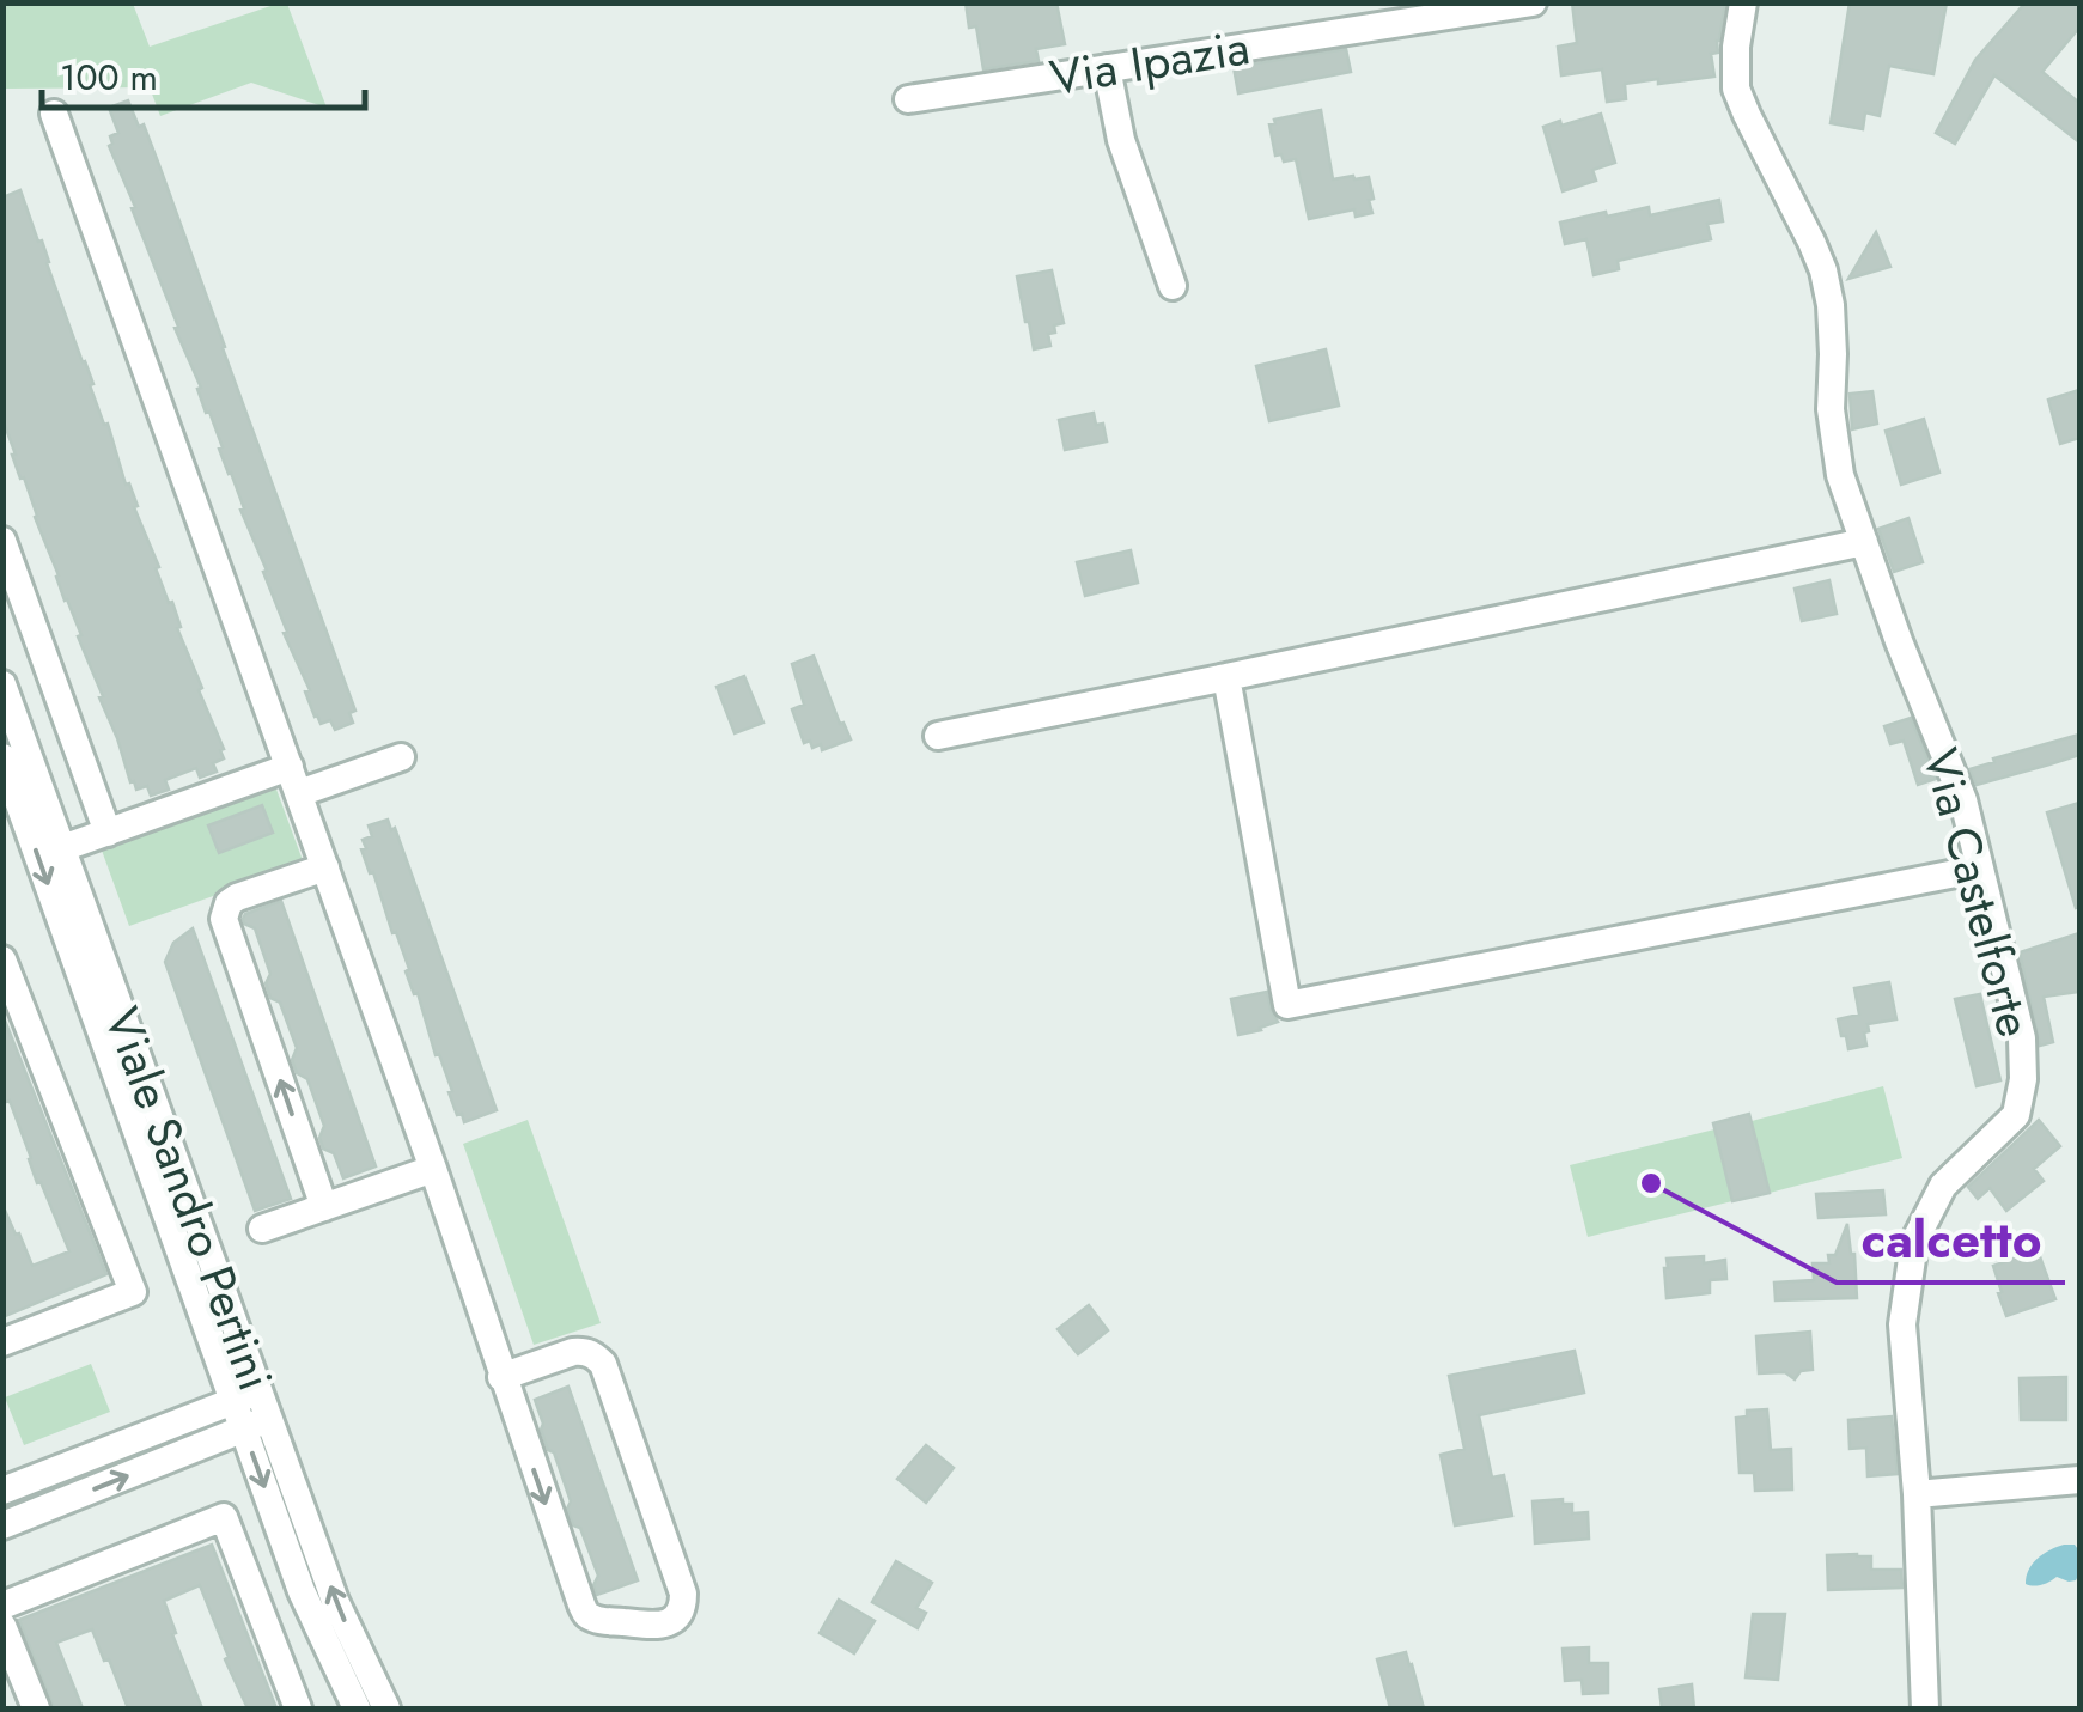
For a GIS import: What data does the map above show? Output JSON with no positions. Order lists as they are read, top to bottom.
{
  "streets": {
    "street": ["Via Ipazia", "Via Castelforte", "Viale Sandro Pertini"]
  },
  "places": ["calcetto"],
  "scale_bar": "100 m"
}
